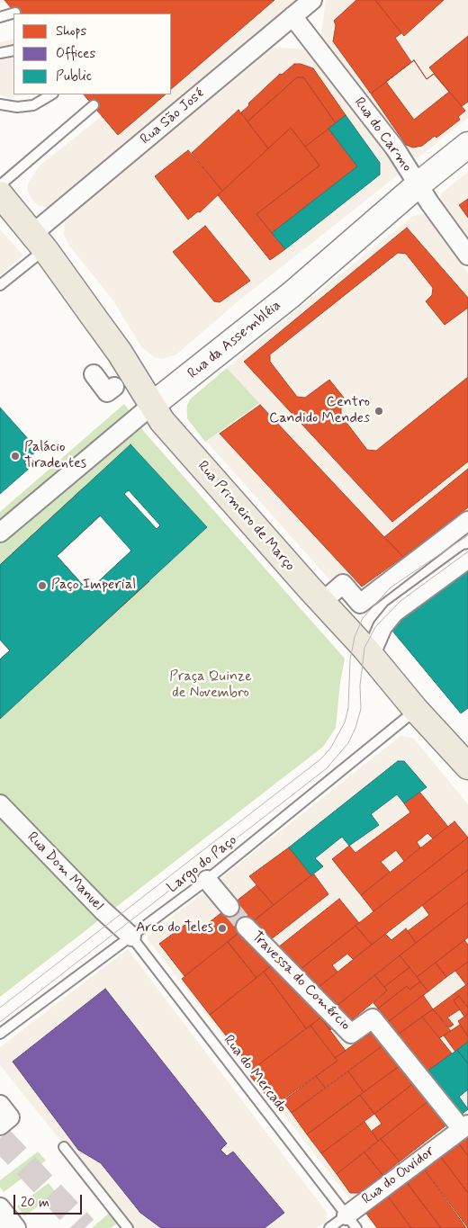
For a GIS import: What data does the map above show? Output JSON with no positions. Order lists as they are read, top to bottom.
{
  "streets": {
    "main road": ["Rua Primeiro de Março"],
    "street": [
      "Rua São José",
      "Rua do Carmo",
      "Rua da Assembléia",
      "Rua Dom Manuel",
      "Travessa do Comércio",
      "Rua do Ouvidor"
    ],
    "lane": ["Largo do Paço", "Rua do Mercado"]
  },
  "crossings": [
    ["Rua São José", "Rua do Carmo"],
    ["Rua São José", "Rua Primeiro de Março"],
    ["Rua do Carmo", "Rua da Assembléia"],
    ["Rua da Assembléia", "Rua Primeiro de Março"],
    ["Rua Primeiro de Março", "Largo do Paço"],
    ["Largo do Paço", "Rua Dom Manuel"],
    ["Largo do Paço", "Rua do Mercado"],
    ["Rua Dom Manuel", "Rua do Mercado"],
    ["Travessa do Comércio", "Rua do Ouvidor"],
    ["Rua do Mercado", "Rua do Ouvidor"]
  ],
  "parks": ["Praça Quinze de Novembro"],
  "places": [
    "Centro Candido Mendes",
    "Palácio Tiradentes",
    "Paço Imperial",
    "Arco do Teles"
  ],
  "legend": ["Shops", "Offices", "Public"],
  "scale_bar": "20 m"
}
